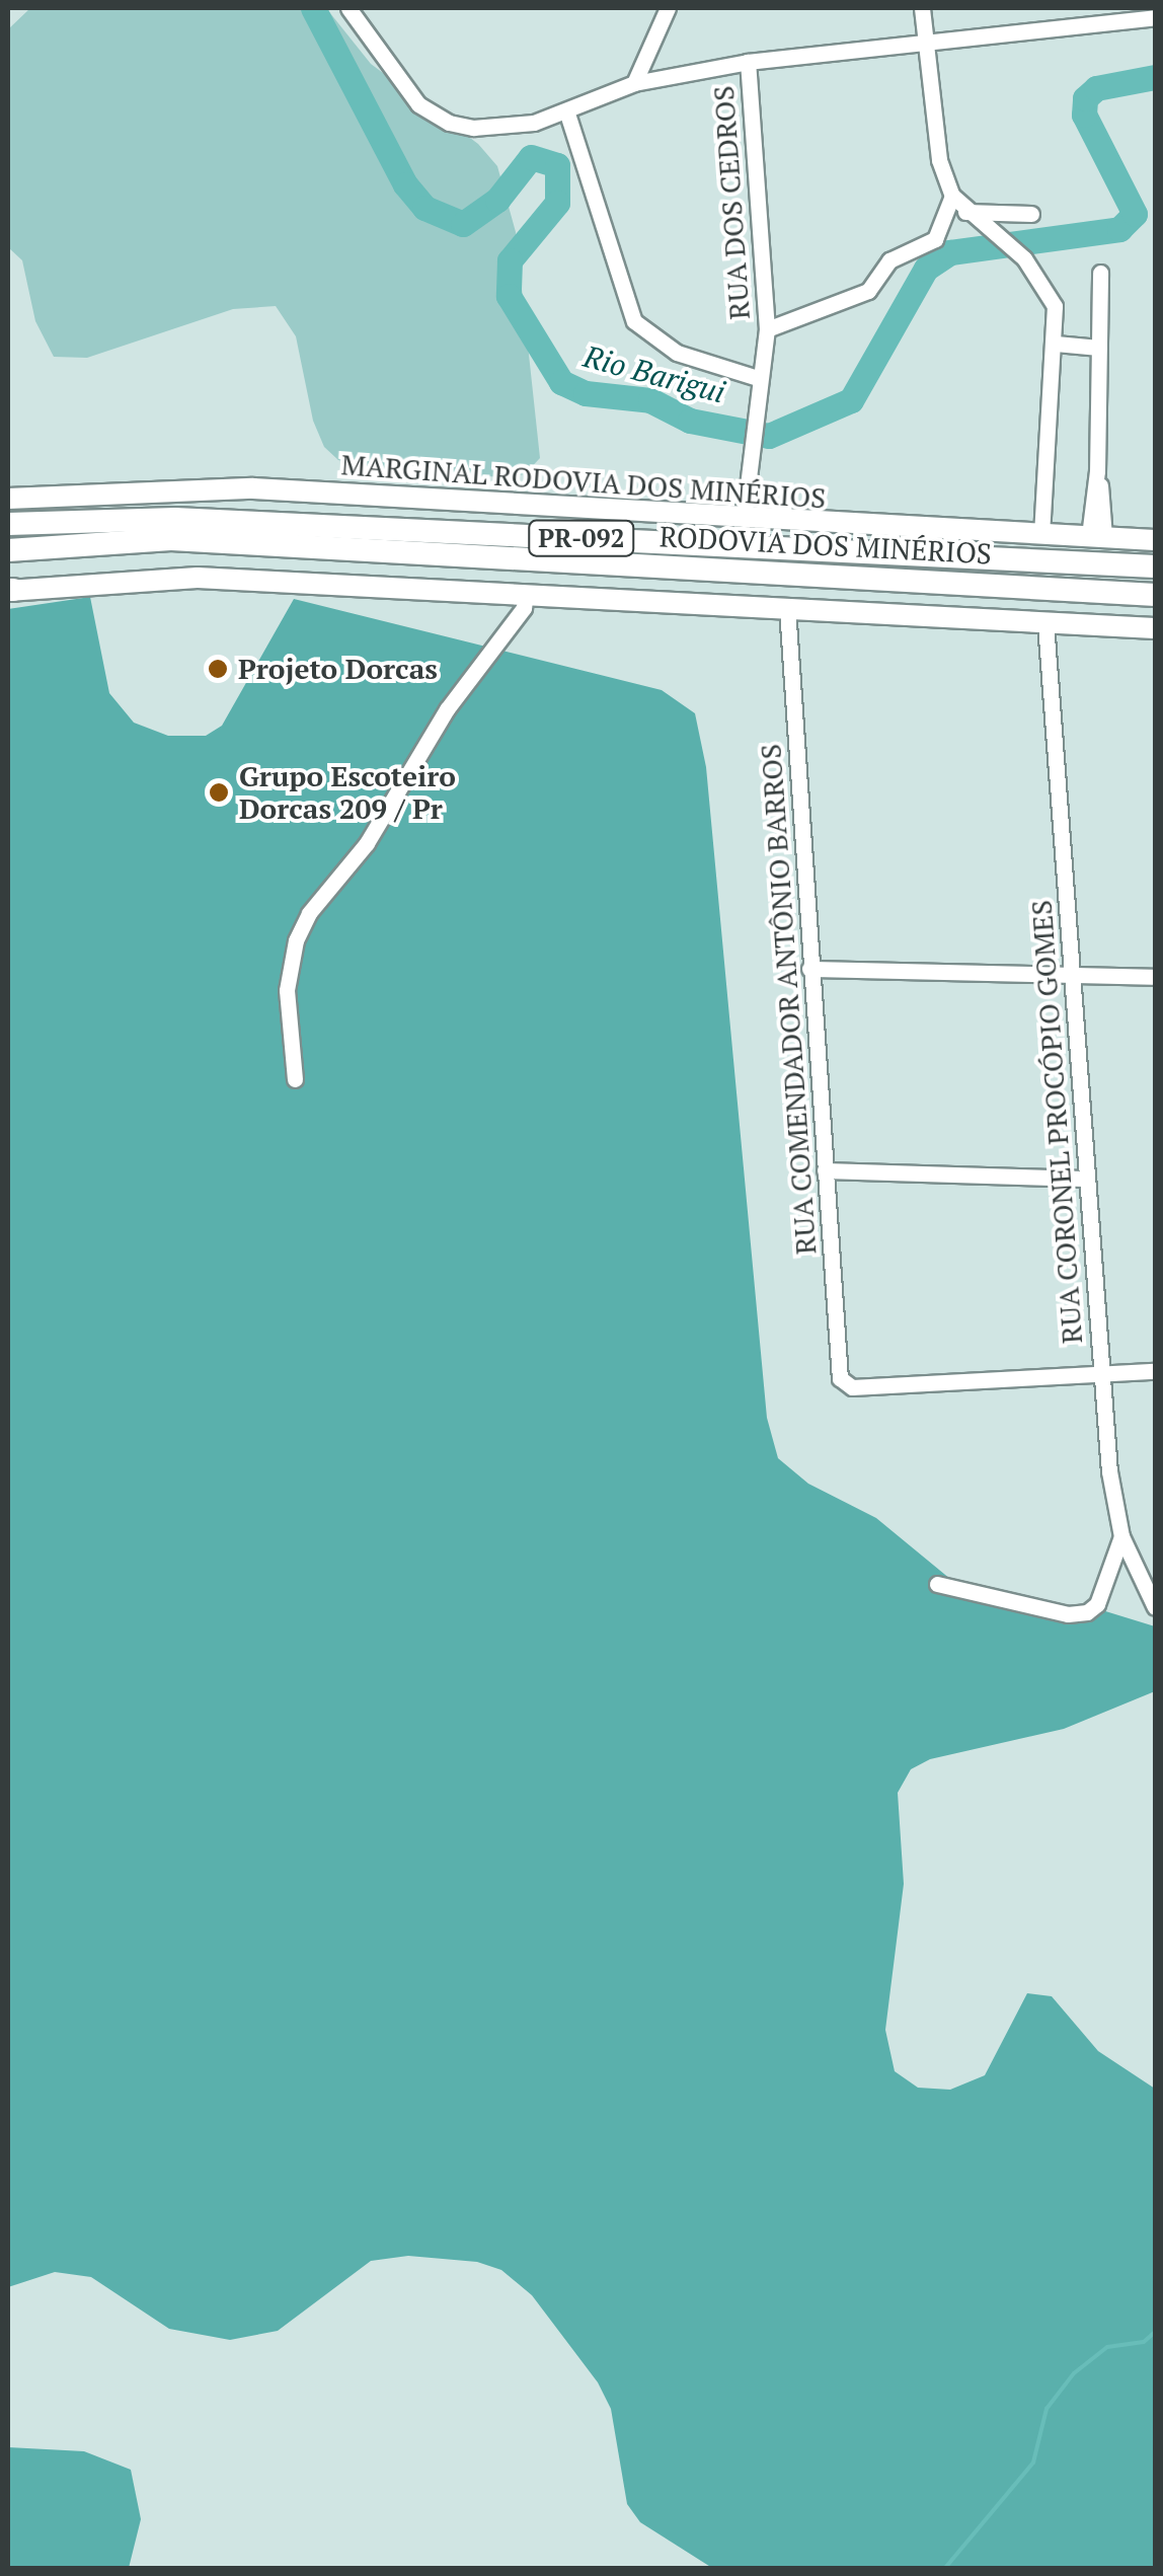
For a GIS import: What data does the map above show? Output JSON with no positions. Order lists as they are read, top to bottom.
{
  "streets": {
    "main road": ["MARGINAL RODOVIA DOS MINÉRIOS", "PR-092", "RODOVIA DOS MINÉRIOS"],
    "street": ["RUA DOS CEDROS", "RUA COMENDADOR ANTÔNIO BARROS", "RUA CORONEL PROCÓPIO GOMES"]
  },
  "crossings": [
    ["RUA DOS CEDROS", "MARGINAL RODOVIA DOS MINÉRIOS"],
    ["RUA COMENDADOR ANTÔNIO BARROS", "RUA CORONEL PROCÓPIO GOMES"]
  ],
  "water": ["Rio Barigui"],
  "places": ["Projeto Dorcas", "Grupo Escoteiro Dorcas 209 / Pr"]
}
